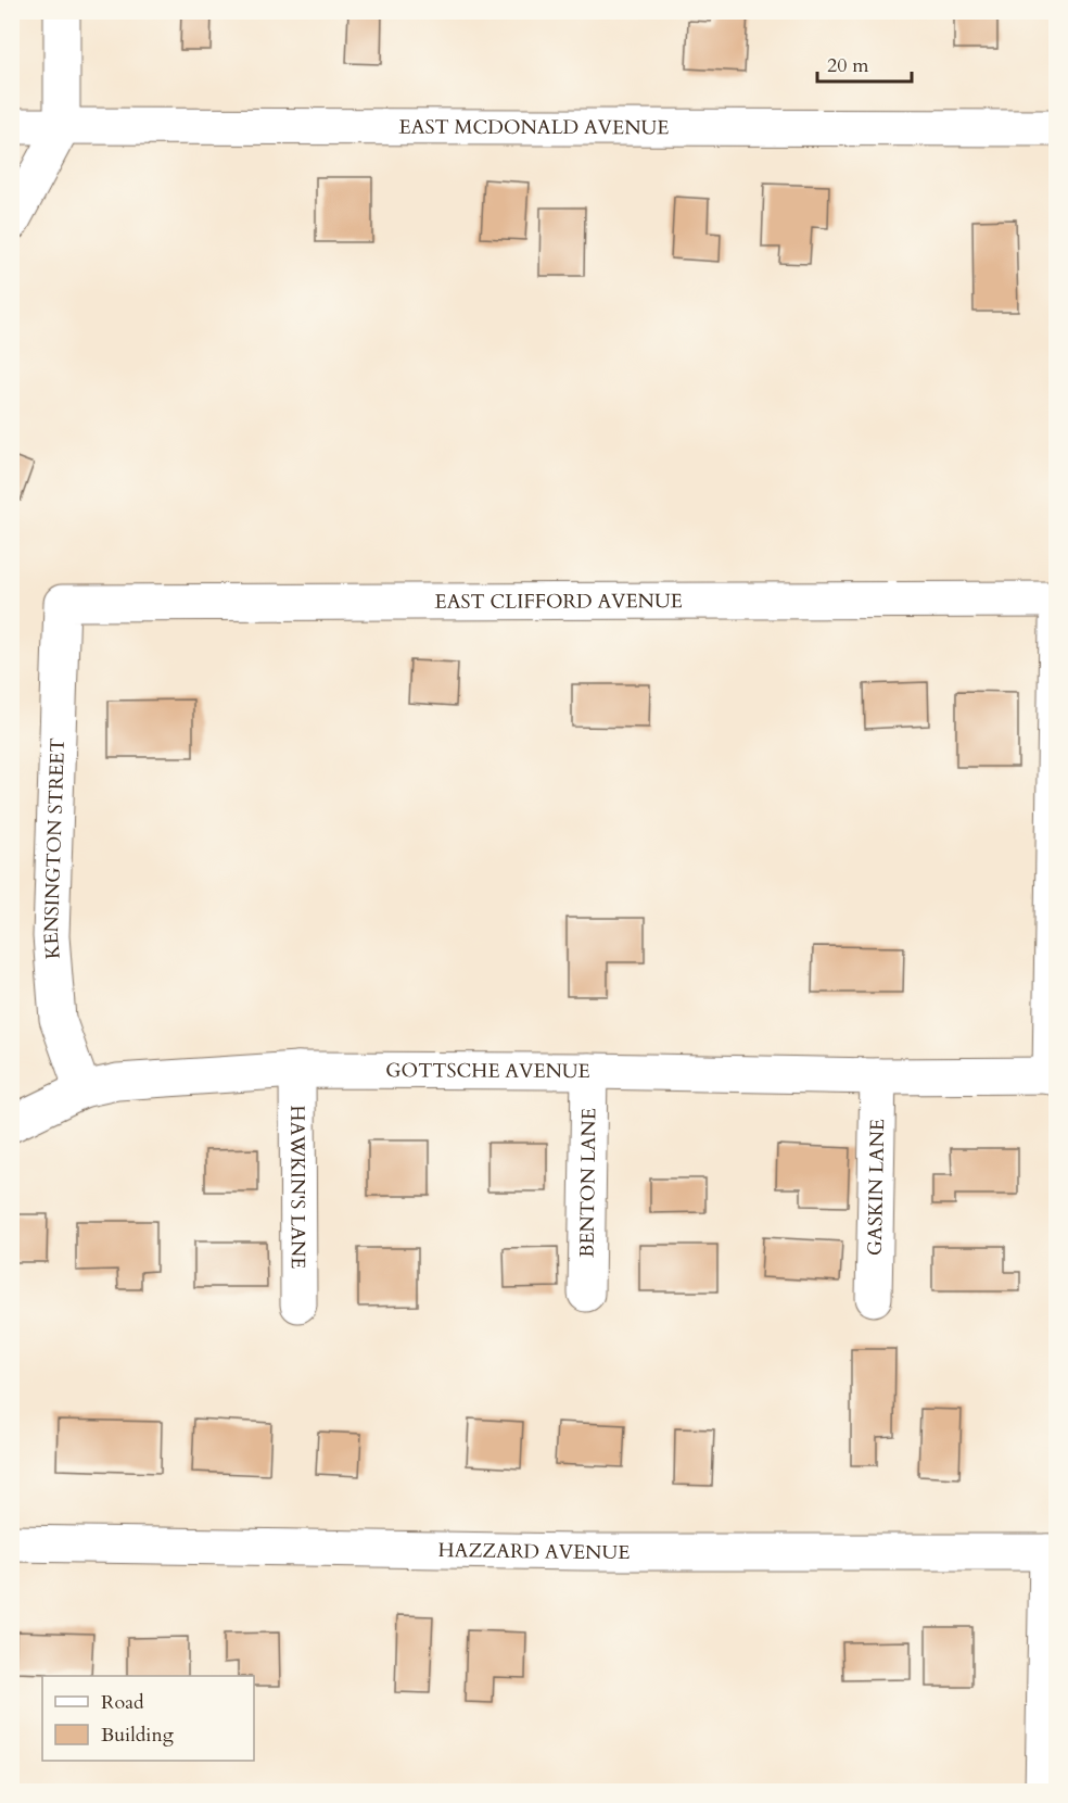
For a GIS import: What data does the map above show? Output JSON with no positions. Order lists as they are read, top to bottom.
{
  "streets": {
    "street": [
      "EAST MCDONALD AVENUE",
      "EAST CLIFFORD AVENUE",
      "KENSINGTON STREET",
      "GOTTSCHE AVENUE",
      "BENTON LANE",
      "HAWKIN'S LANE",
      "GASKIN LANE",
      "HAZZARD AVENUE"
    ]
  },
  "crossings": [
    ["EAST CLIFFORD AVENUE", "KENSINGTON STREET"],
    ["KENSINGTON STREET", "GOTTSCHE AVENUE"],
    ["GOTTSCHE AVENUE", "BENTON LANE"],
    ["GOTTSCHE AVENUE", "HAWKIN'S LANE"],
    ["GOTTSCHE AVENUE", "GASKIN LANE"]
  ],
  "legend": ["Road", "Building"],
  "scale_bar": "20 m"
}
